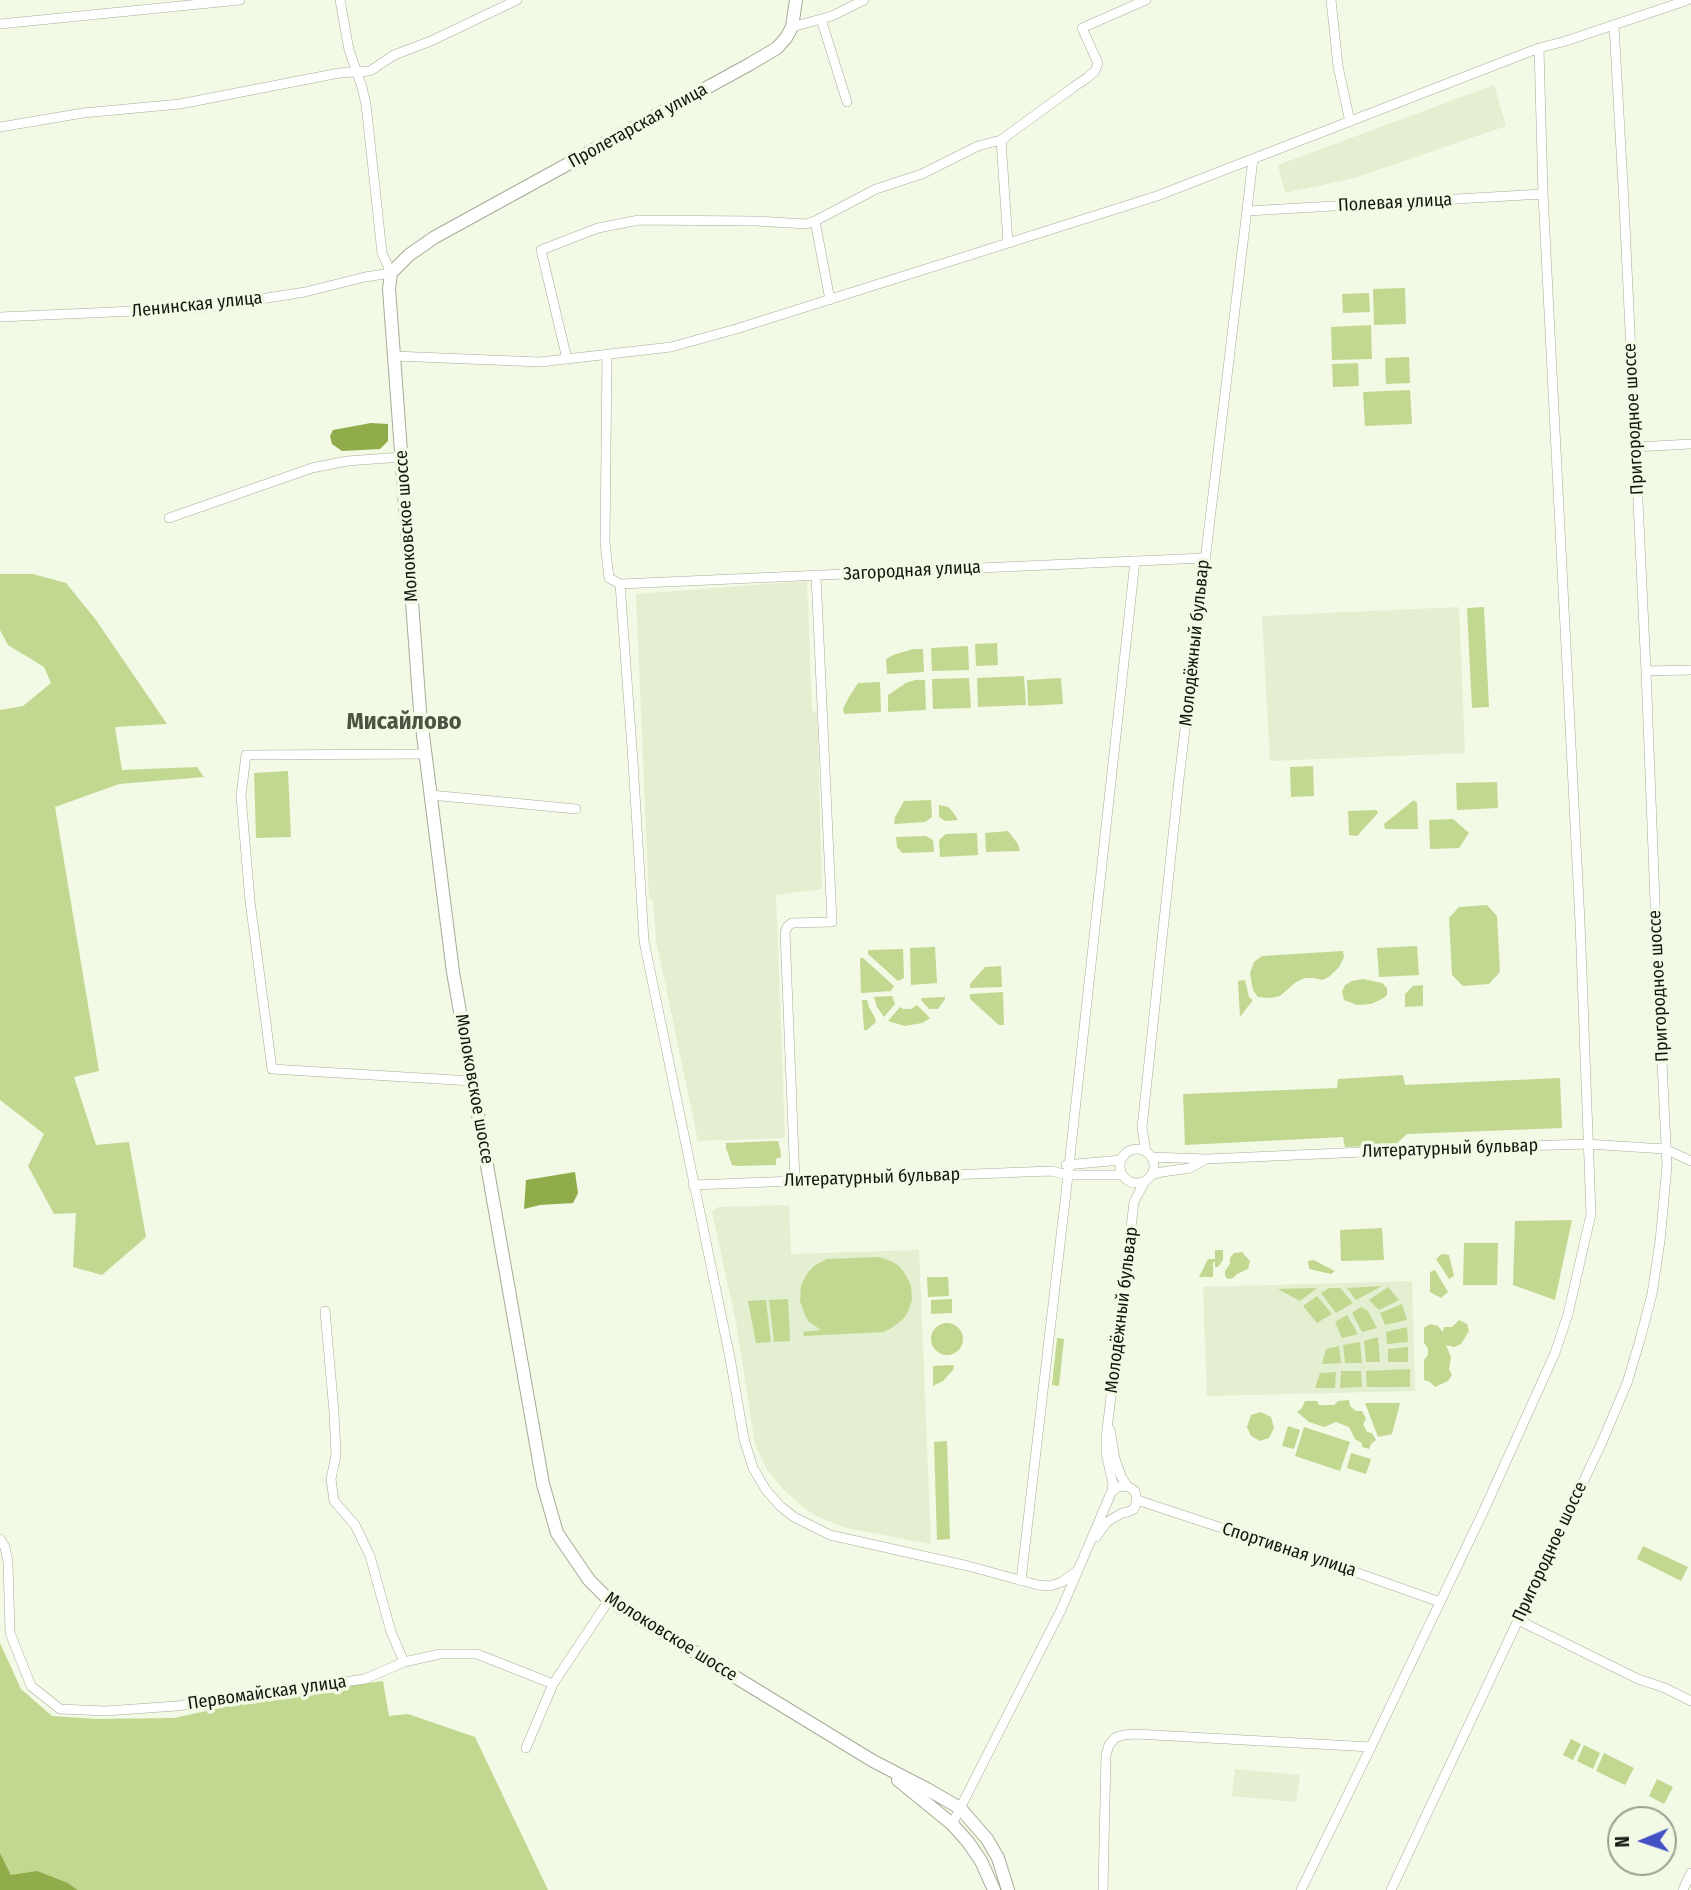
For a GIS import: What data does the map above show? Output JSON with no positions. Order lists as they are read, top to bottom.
{
  "streets": {
    "main road": ["Пролетарская улица", "Молоковское шоссе"],
    "street": [
      "Полевая улица",
      "Ленинская улица",
      "Пригородное шоссе",
      "Загородная улица",
      "Молодёжный бульвар",
      "Литературный бульвар",
      "Спортивная улица",
      "Первомайская улица"
    ]
  },
  "crossings": [
    ["Пролетарская улица", "Ленинская улица"],
    ["Пролетарская улица", "Молоковское шоссе"],
    ["Полевая улица", "Молодёжный бульвар"],
    ["Ленинская улица", "Молоковское шоссе"],
    ["Пригородное шоссе", "Литературный бульвар"],
    ["Загородная улица", "Молодёжный бульвар"],
    ["Молодёжный бульвар", "Литературный бульвар"],
    ["Молодёжный бульвар", "Спортивная улица"]
  ],
  "districts": ["Мисайлово"],
  "north": "left"
}
